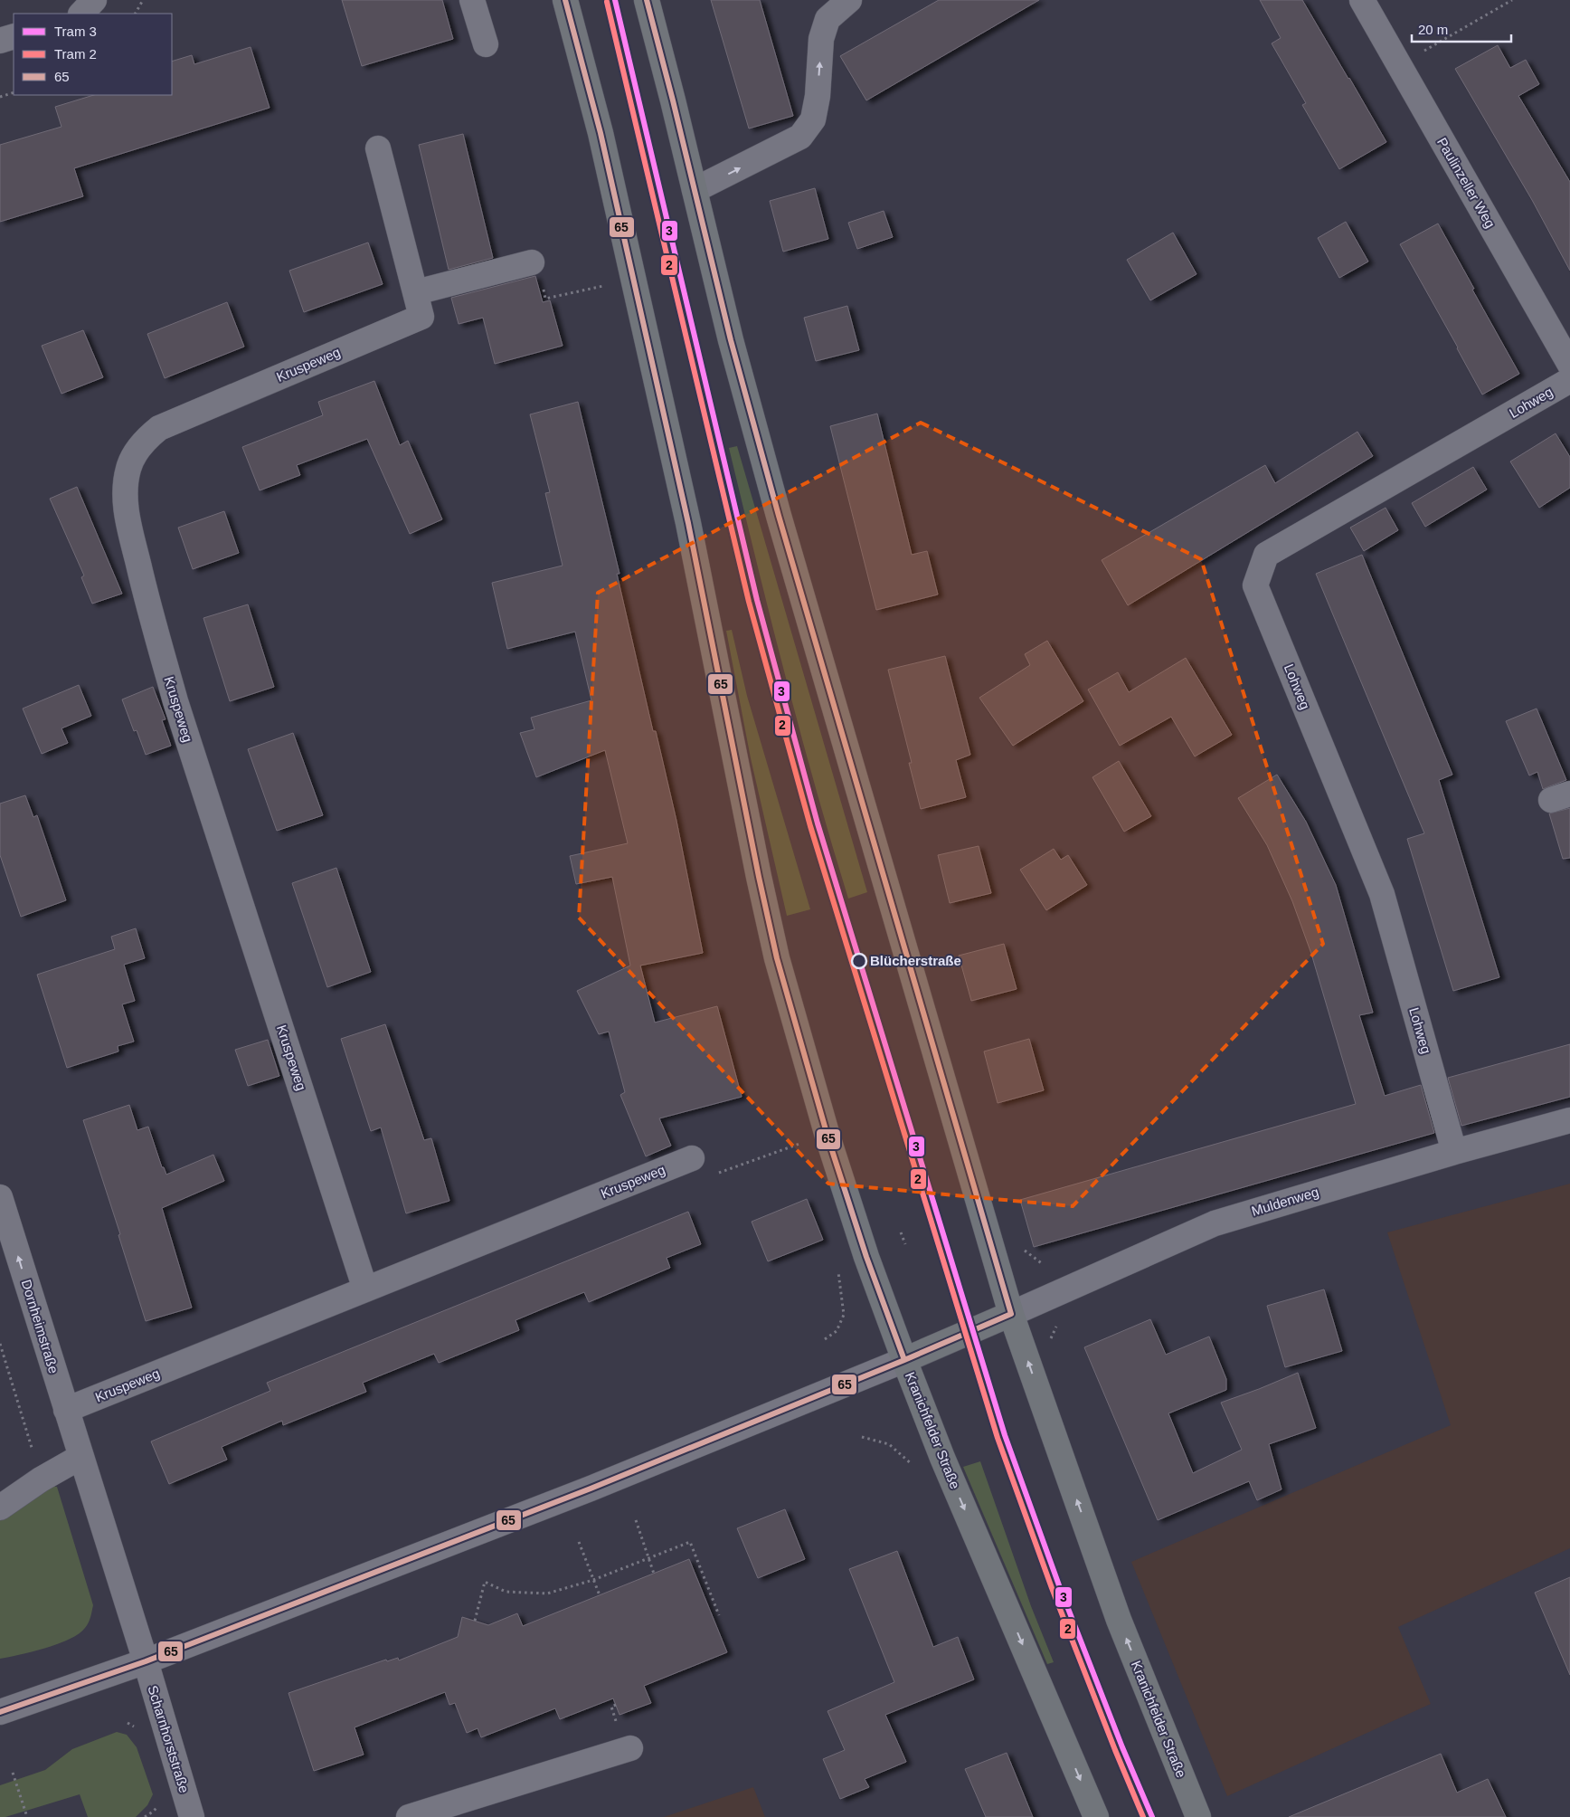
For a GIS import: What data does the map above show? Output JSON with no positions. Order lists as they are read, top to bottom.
{
  "streets": {
    "main road": ["Kranichfelder Straße"],
    "street": [
      "Paulinzeller Weg",
      "Kruspeweg",
      "Lohweg",
      "Muldenweg",
      "Dornheimstraße",
      "Scharnhorststraße"
    ]
  },
  "crossings": [
    ["Kruspeweg", "Dornheimstraße"],
    ["Lohweg", "Muldenweg"],
    ["Muldenweg", "Kranichfelder Straße"],
    ["Dornheimstraße", "Scharnhorststraße"]
  ],
  "one_way": ["Dornheimstraße"],
  "places": ["Blücherstraße"],
  "lines": ["tram line 3", "transit line 65", "tram line 2"],
  "legend": ["Tram 3", "Tram 2", "65"],
  "scale_bar": "20 m"
}
